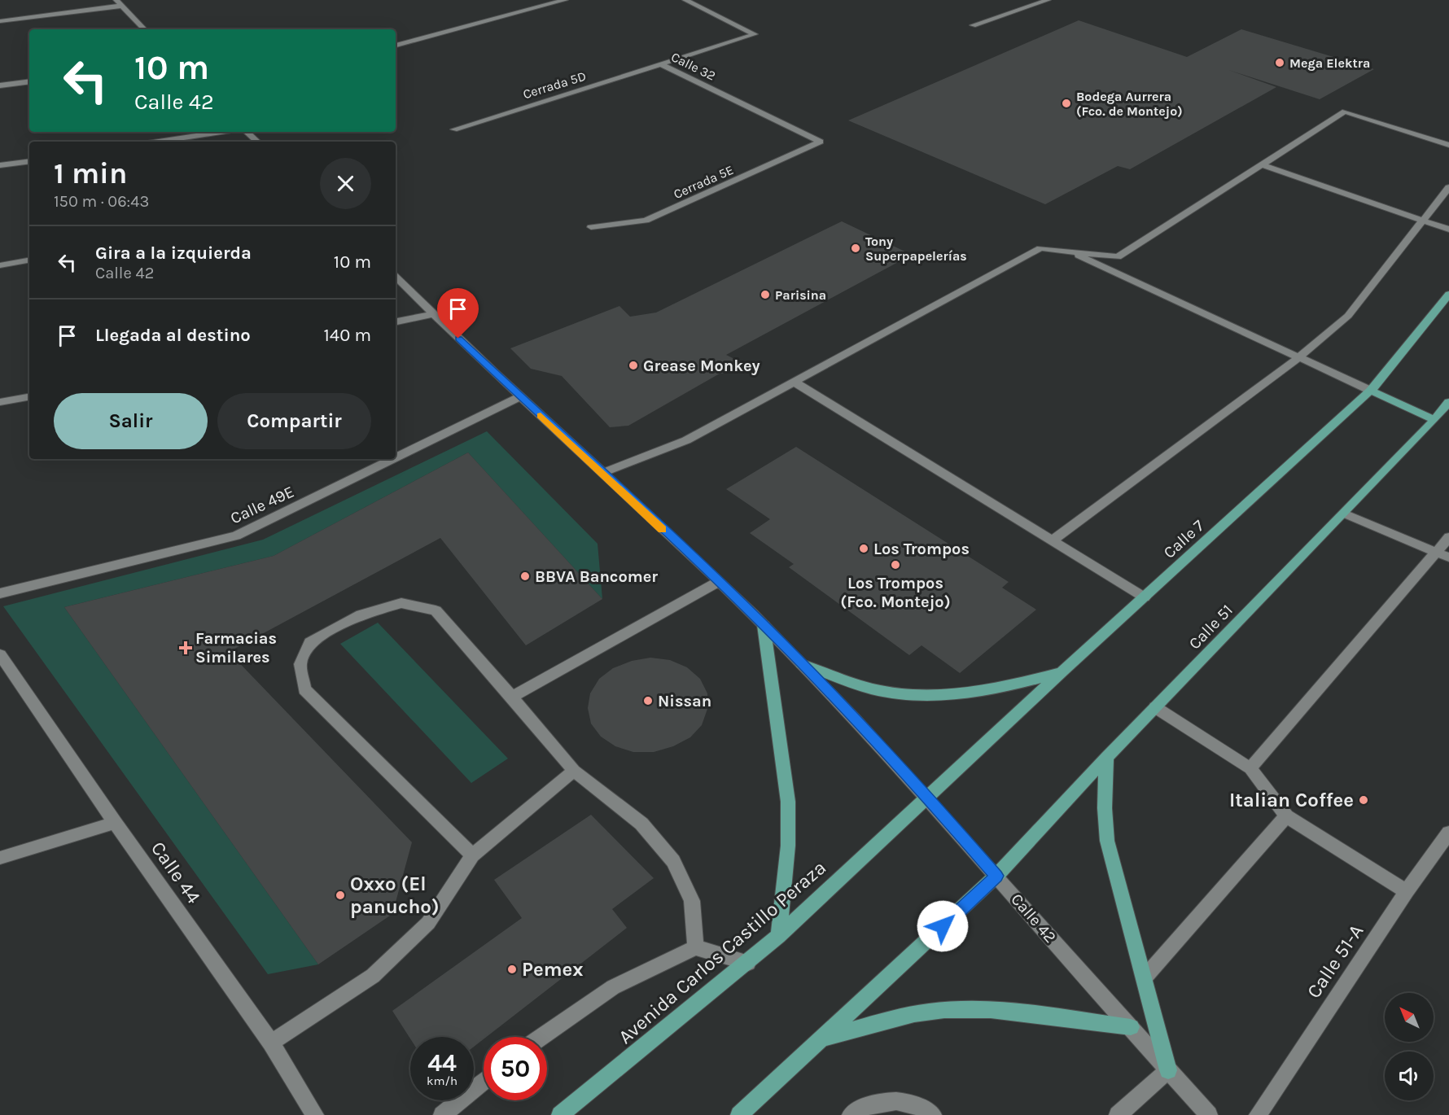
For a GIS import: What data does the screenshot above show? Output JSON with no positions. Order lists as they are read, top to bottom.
{
  "streets": {
    "main road": ["Calle 7", "Calle 51", "Avenida Carlos Castillo Peraza"],
    "street": [
      "Calle 32",
      "Cerrada 5D",
      "Cerrada 5E",
      "Calle 49E",
      "Calle 44",
      "Calle 42",
      "Calle 51-A"
    ]
  },
  "crossings": [
    ["Calle 32", "Cerrada 5D"],
    ["Calle 32", "Cerrada 5E"],
    ["Calle 49E", "Calle 42"],
    ["Calle 7", "Calle 42"],
    ["Calle 7", "Avenida Carlos Castillo Peraza"],
    ["Calle 51", "Calle 42"],
    ["Calle 42", "Avenida Carlos Castillo Peraza"]
  ],
  "places": {
    "other": [
      "Mega Elektra",
      "Bodega Aurrera (Fco. de Montejo)",
      "Tony Superpapelerías",
      "Parisina",
      "Grease Monkey",
      "Los Trompos",
      "Los Trompos (Fco. Montejo)",
      "BBVA Bancomer",
      "Nissan",
      "Italian Coffee",
      "Oxxo (El panucho)",
      "Pemex"
    ],
    "health": ["Farmacias Similares"]
  },
  "north": "top left",
  "page": {
    "turn": ["10 m", "Calle 42"],
    "heading": ["1 min", "150 m · 06:43"],
    "list": [
      {
        "name": "Gira a la izquierda",
        "note": "Calle 42",
        "value": "10 m"
      },
      {
        "name": "Llegada al destino",
        "value": "140 m"
      }
    ],
    "buttons": ["Salir", "Compartir"],
    "speed": "44 km/h",
    "limit": "50"
  }
}
